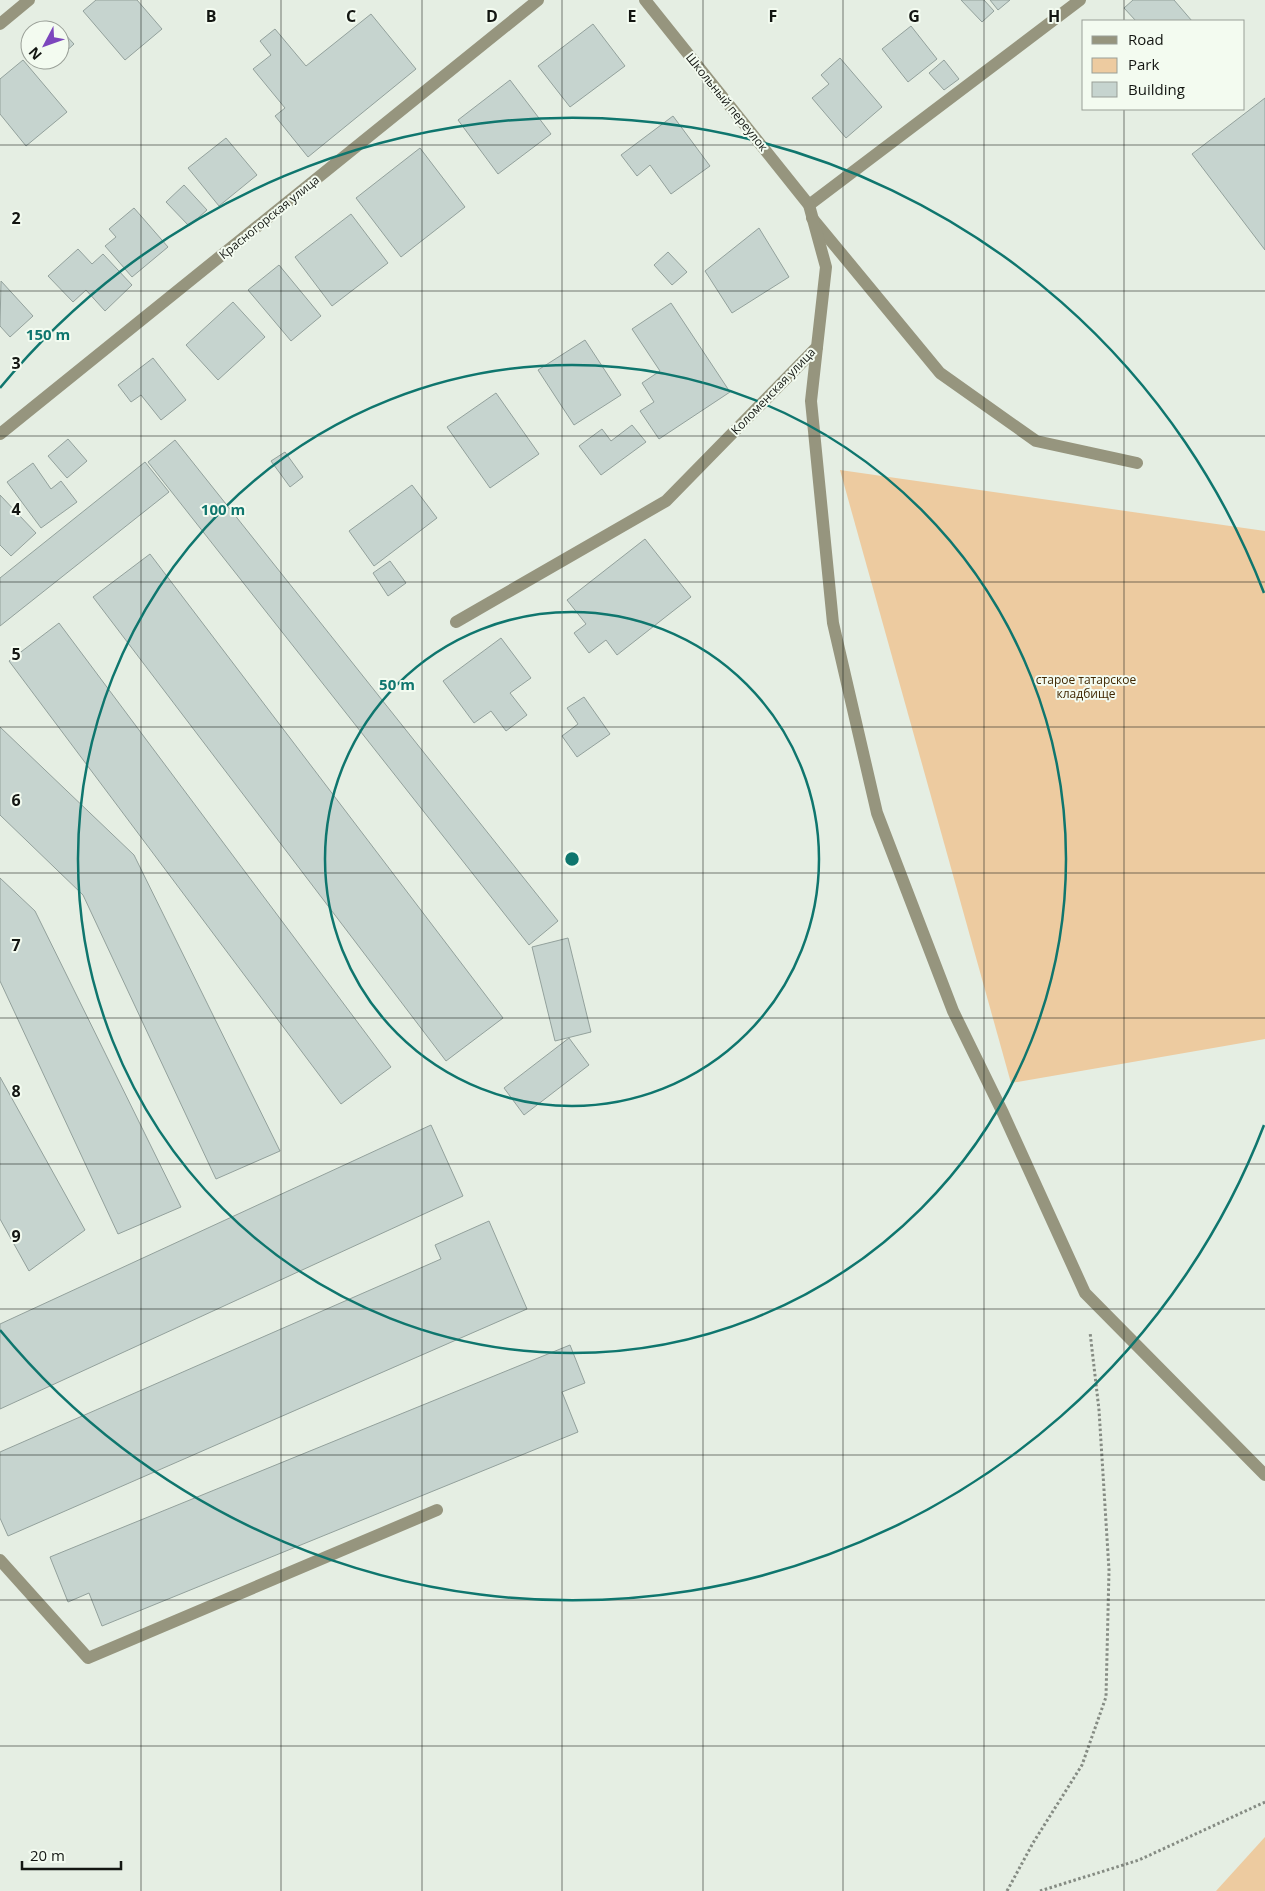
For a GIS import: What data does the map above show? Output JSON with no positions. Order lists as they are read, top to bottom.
{
  "streets": {
    "street": ["Школьный переулок", "Красногорская улица", "Коломенская улица"]
  },
  "crossings": [
    ["Школьный переулок", "Коломенская улица"]
  ],
  "parks": ["старое татарское кладбище"],
  "legend": ["Road", "Park", "Building"],
  "scale_bar": "20 m",
  "north": "bottom left",
  "grid": {
    "columns": [
      "B",
      "C",
      "D",
      "E",
      "F",
      "G",
      "H"
    ],
    "rows": [
      "2",
      "3",
      "4",
      "5",
      "6",
      "7",
      "8",
      "9"
    ]
  },
  "rings": ["150 m", "100 m", "50 m"]
}
